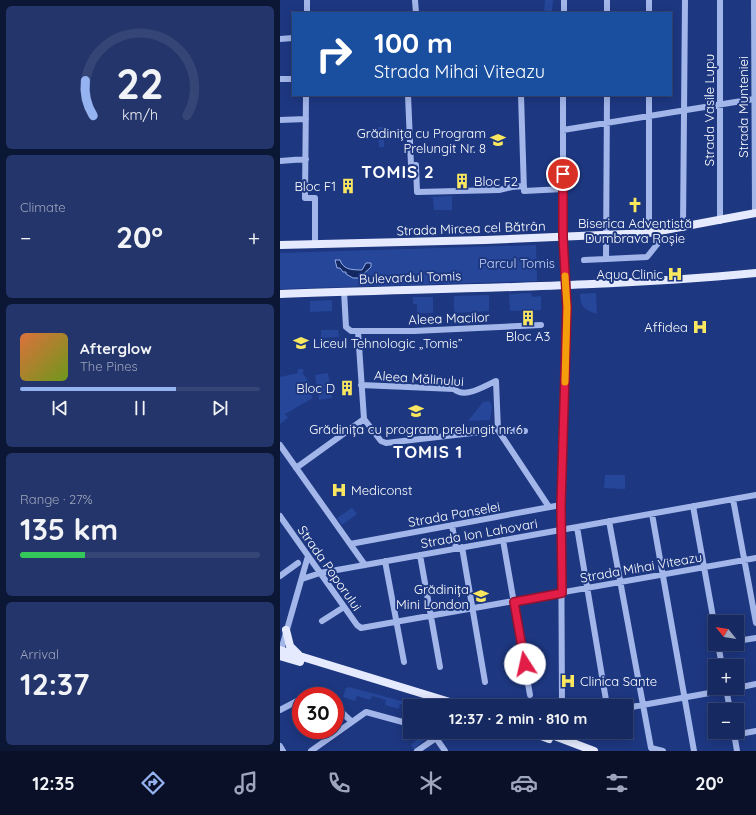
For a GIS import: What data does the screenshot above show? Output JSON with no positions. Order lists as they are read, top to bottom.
{
  "streets": {
    "main road": ["Strada Mircea cel Bătrân", "Bulevardul Tomis"],
    "street": [
      "Strada Munteniei",
      "Strada Vasile Lupu",
      "Aleea Macilor",
      "Aleea Mălinului",
      "Strada Panselei",
      "Strada Ion Lahovari",
      "Strada Mihai Viteazu",
      "Strada Poporului"
    ]
  },
  "crossings": [
    ["Strada Munteniei", "Strada Mircea cel Bătrân"],
    ["Strada Vasile Lupu", "Strada Mircea cel Bătrân"],
    ["Aleea Macilor", "Aleea Mălinului"],
    ["Strada Ion Lahovari", "Strada Poporului"],
    ["Strada Mihai Viteazu", "Strada Poporului"]
  ],
  "districts": ["TOMIS 2", "TOMIS 1"],
  "parks": ["Parcul Tomis"],
  "places": {
    "school or university": [
      "Grădinița cu Program Prelungit Nr. 8",
      "Liceul Tehnologic „Tomis”",
      "Grădinița cu program prelungit nr. 6",
      "Grădinița Mini London"
    ],
    "building": [
      "Bloc F2",
      "Bloc F1",
      "Bloc A3",
      "Bloc D"
    ],
    "church": ["Biserica Adventistă Dumbrava Roșie"],
    "hospital": [
      "Aqua Clinic",
      "Affidea",
      "Mediconst",
      "Clinica Sante"
    ]
  },
  "north": "top left",
  "page": {
    "turn": ["100 m", "Strada Mihai Viteazu"],
    "tile": [
      "Climate",
      ["Range · 27%", "135 km"],
      ["Arrival", "12:37"]
    ],
    "heat": ["−", "20°", "+"],
    "song": ["Afterglow", "The Pines"],
    "map_buttons": ["+", "−"],
    "limit": "30",
    "trip": "12:37 · 2 min · 810 m",
    "tabs": ["12:35", "20°"],
    "gauge": ["22", "km/h"]
  }
}
